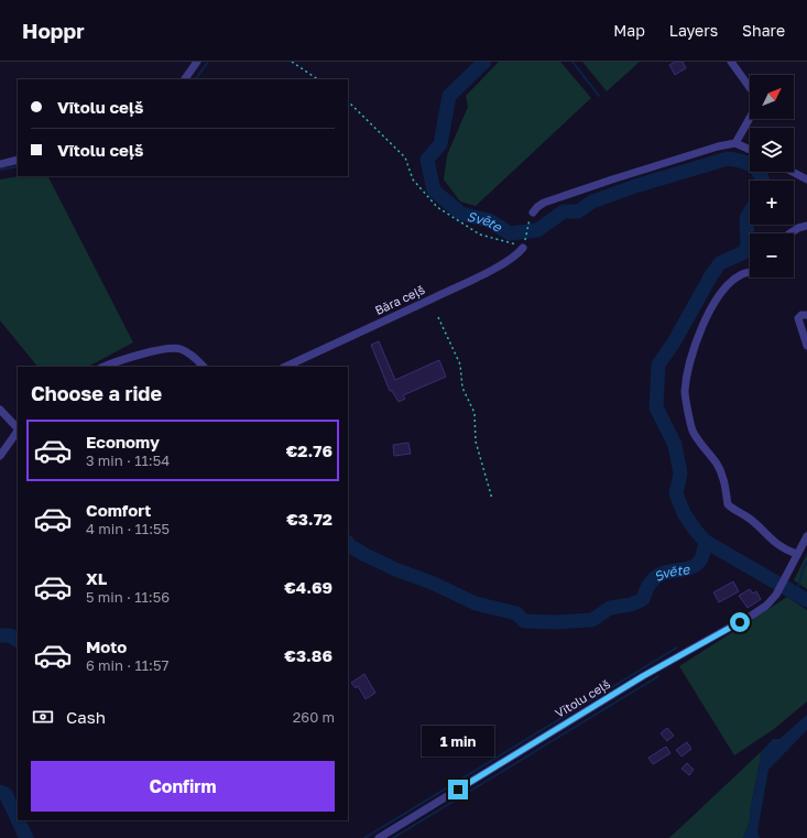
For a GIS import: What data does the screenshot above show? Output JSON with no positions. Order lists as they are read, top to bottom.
{
  "streets": {
    "street": ["Bāra ceļš", "Vītolu ceļš"]
  },
  "water": ["Svēte"],
  "north": "top right",
  "page": {
    "header": "Hoppr",
    "nav": ["Map", "Layers", "Share"],
    "map_buttons": ["+", "−"],
    "banner": ["Vītolu ceļš", "Vītolu ceļš"],
    "heading": "Choose a ride",
    "list": [
      {
        "name": "Economy",
        "note": "3 min · 11:54",
        "value": "€2.76"
      },
      {
        "name": "Comfort",
        "note": "4 min · 11:55",
        "value": "€3.72"
      },
      {
        "name": "XL",
        "note": "5 min · 11:56",
        "value": "€4.69"
      },
      {
        "name": "Moto",
        "note": "6 min · 11:57",
        "value": "€3.86"
      }
    ],
    "pay": ["Cash", "260 m"],
    "bubble": "1 min",
    "buttons": "Confirm"
  }
}
